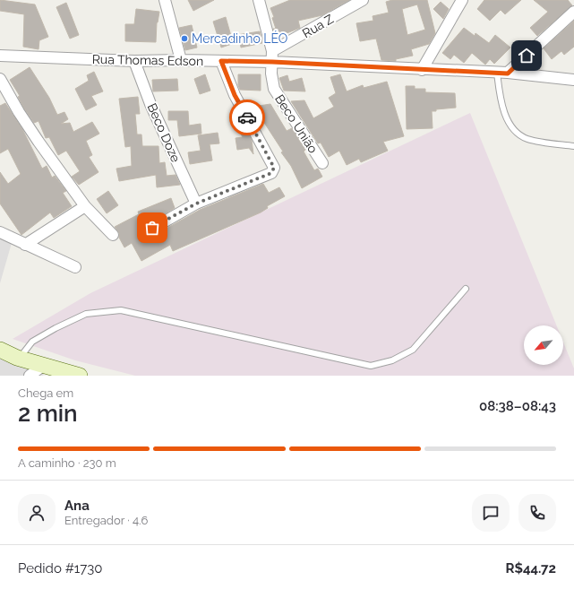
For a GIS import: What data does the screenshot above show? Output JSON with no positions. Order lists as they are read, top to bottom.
{
  "streets": {
    "street": [
      "Rua Z",
      "Rua Thomas Edson",
      "Beco União",
      "Beco Doze"
    ]
  },
  "crossings": [
    ["Rua Z", "Rua Thomas Edson"],
    ["Rua Z", "Beco União"],
    ["Rua Thomas Edson", "Beco União"],
    ["Rua Thomas Edson", "Beco Doze"]
  ],
  "places": ["Mercadinho LÉO"],
  "north": "bottom left",
  "page": {
    "heading": ["2 min", "Chega em", "08:38–08:43"],
    "panel": [
      "Ana",
      "Entregador · 4.6",
      "Pedido #1730",
      "R$44.72"
    ],
    "bar": "A caminho · 230 m"
  }
}
